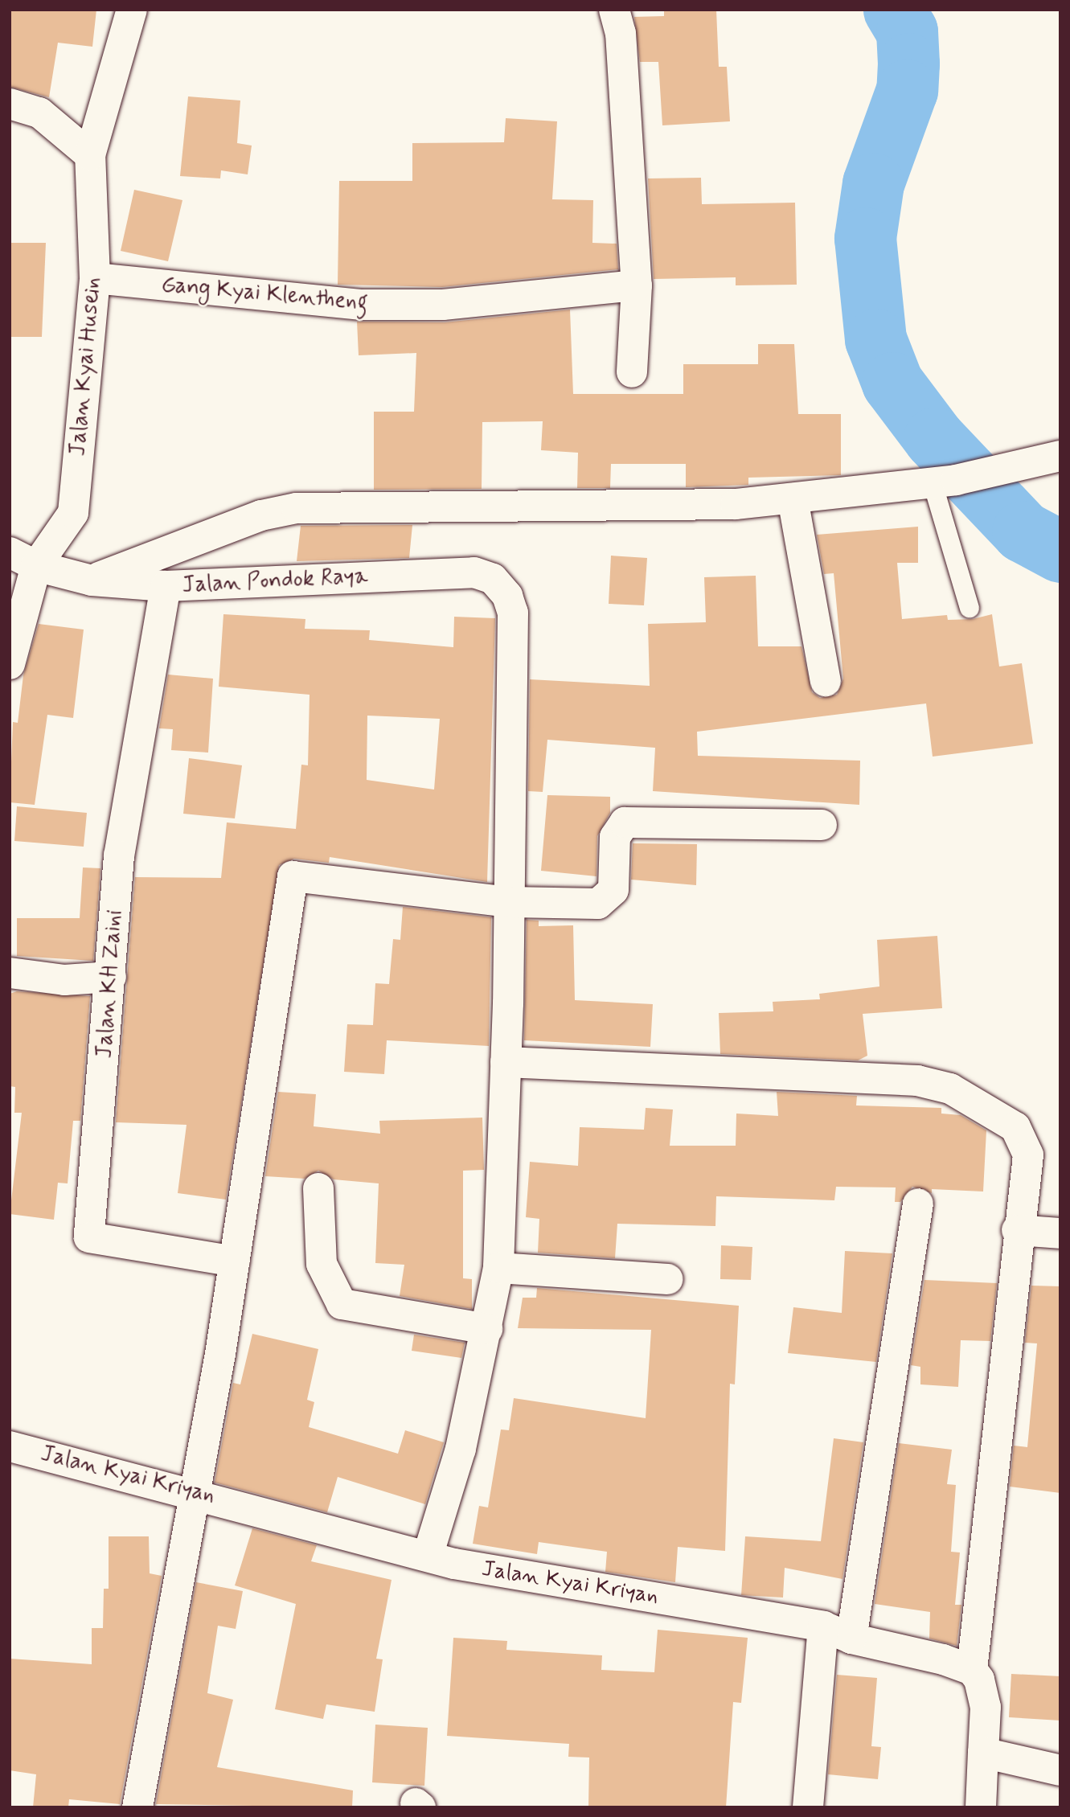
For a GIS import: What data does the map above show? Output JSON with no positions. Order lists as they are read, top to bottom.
{
  "streets": {
    "street": [
      "Gang Kyai Klentheng",
      "Jalan Kyai Husein",
      "Jalan Pondok Raya",
      "Jalan KH Zaini",
      "Jalan Kyai Kriyan"
    ]
  },
  "crossings": [
    ["Gang Kyai Klentheng", "Jalan Kyai Husein"],
    ["Jalan Kyai Husein", "Jalan Pondok Raya"],
    ["Jalan Pondok Raya", "Jalan KH Zaini"]
  ]
}
